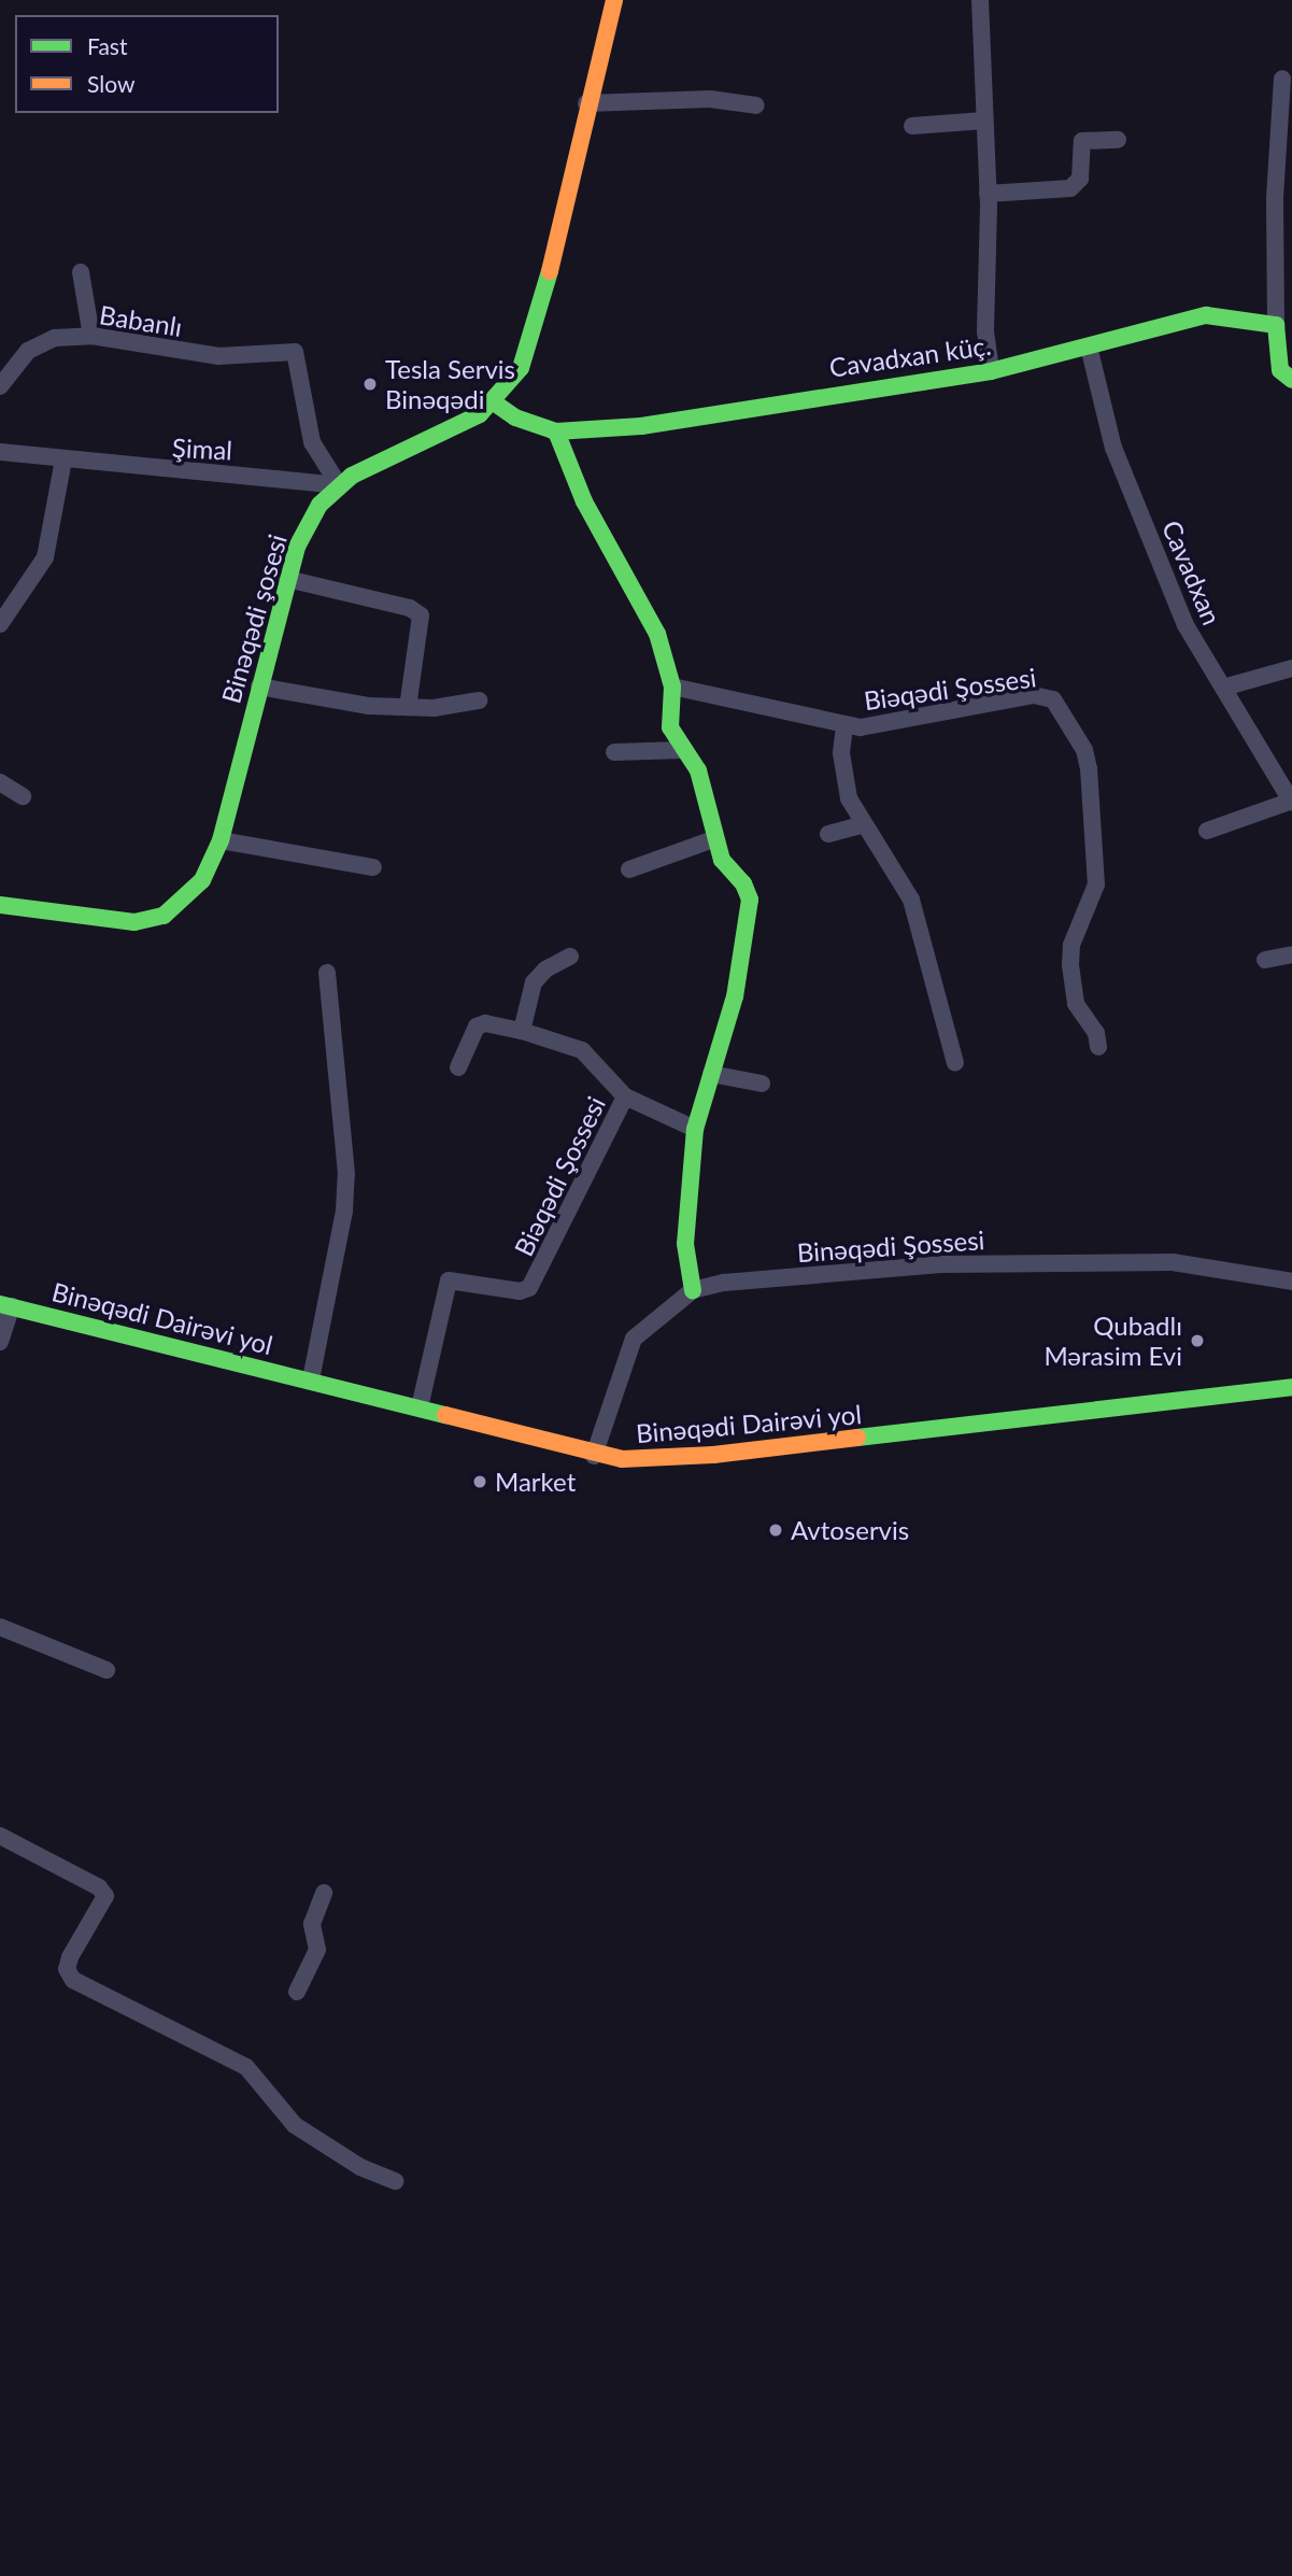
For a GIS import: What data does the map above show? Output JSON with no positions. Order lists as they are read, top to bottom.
{
  "streets": {
    "main road": ["Cavadxan küç.", "Binəqədi şosesi", "Binəqədi Dairəvi yol"],
    "street": [
      "Babanlı",
      "Şimal",
      "Cavadxan",
      "Biəqədi Şossesi",
      "Binəqədi Şossesi"
    ]
  },
  "crossings": [
    ["Babanlı", "Şimal"],
    ["Babanlı", "Binəqədi şosesi"],
    ["Cavadxan küç.", "Cavadxan"],
    ["Cavadxan küç.", "Binəqədi şosesi"],
    ["Şimal", "Binəqədi şosesi"],
    ["Biəqədi Şossesi", "Binəqədi Dairəvi yol"],
    ["Binəqədi Şossesi", "Binəqədi Dairəvi yol"]
  ],
  "places": [
    "Tesla Servis Binəqədi",
    "Qubadlı Mərasim Evi",
    "Market",
    "Avtoservis"
  ],
  "legend": ["Fast", "Slow"]
}
